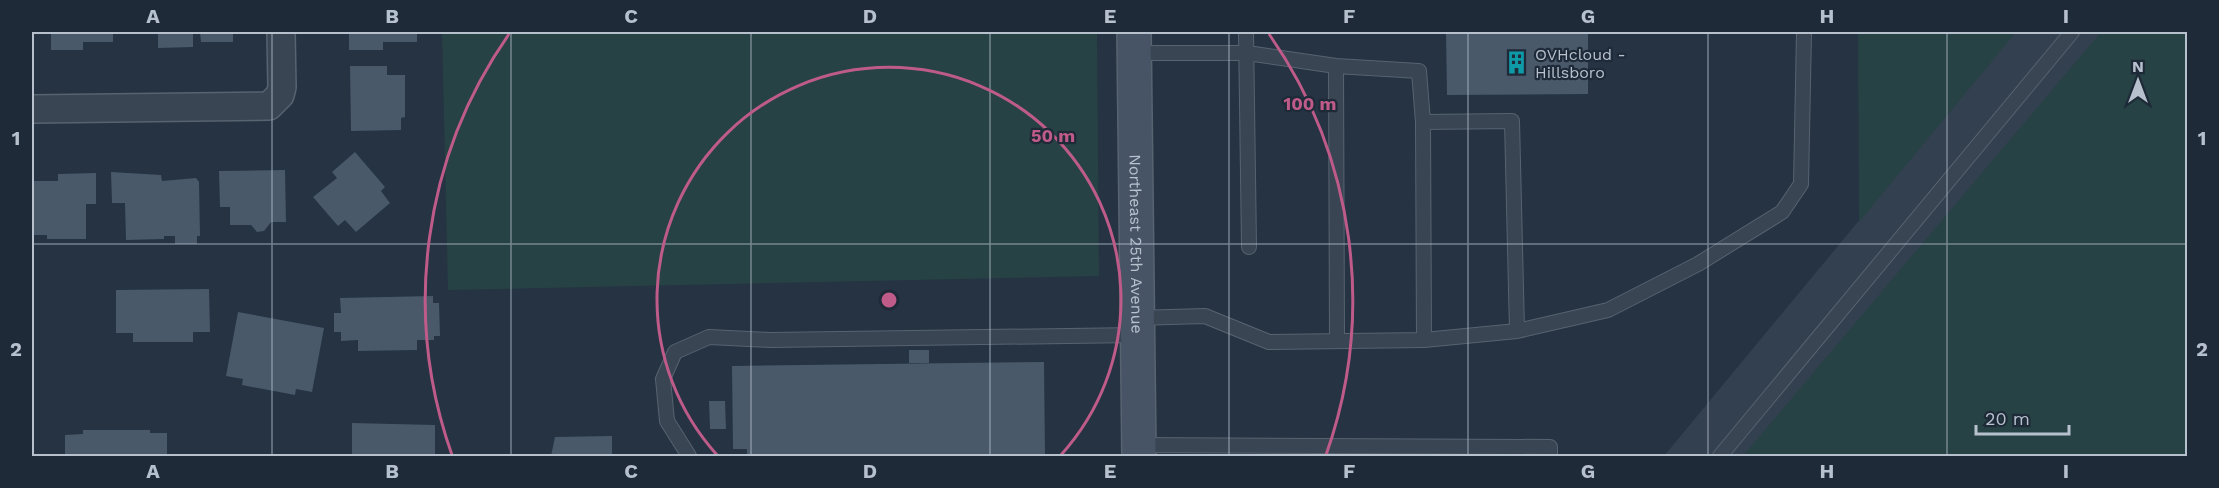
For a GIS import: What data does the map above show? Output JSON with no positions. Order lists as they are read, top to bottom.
{
  "streets": {
    "main road": ["Northeast 25th Avenue"]
  },
  "places": {
    "building": ["OVHcloud - Hillsboro"]
  },
  "scale_bar": "20 m",
  "north": "top",
  "grid": {
    "columns": [
      "A",
      "B",
      "C",
      "D",
      "E",
      "F",
      "G",
      "H",
      "I"
    ],
    "rows": ["1", "2"]
  },
  "rings": ["100 m", "50 m"]
}
